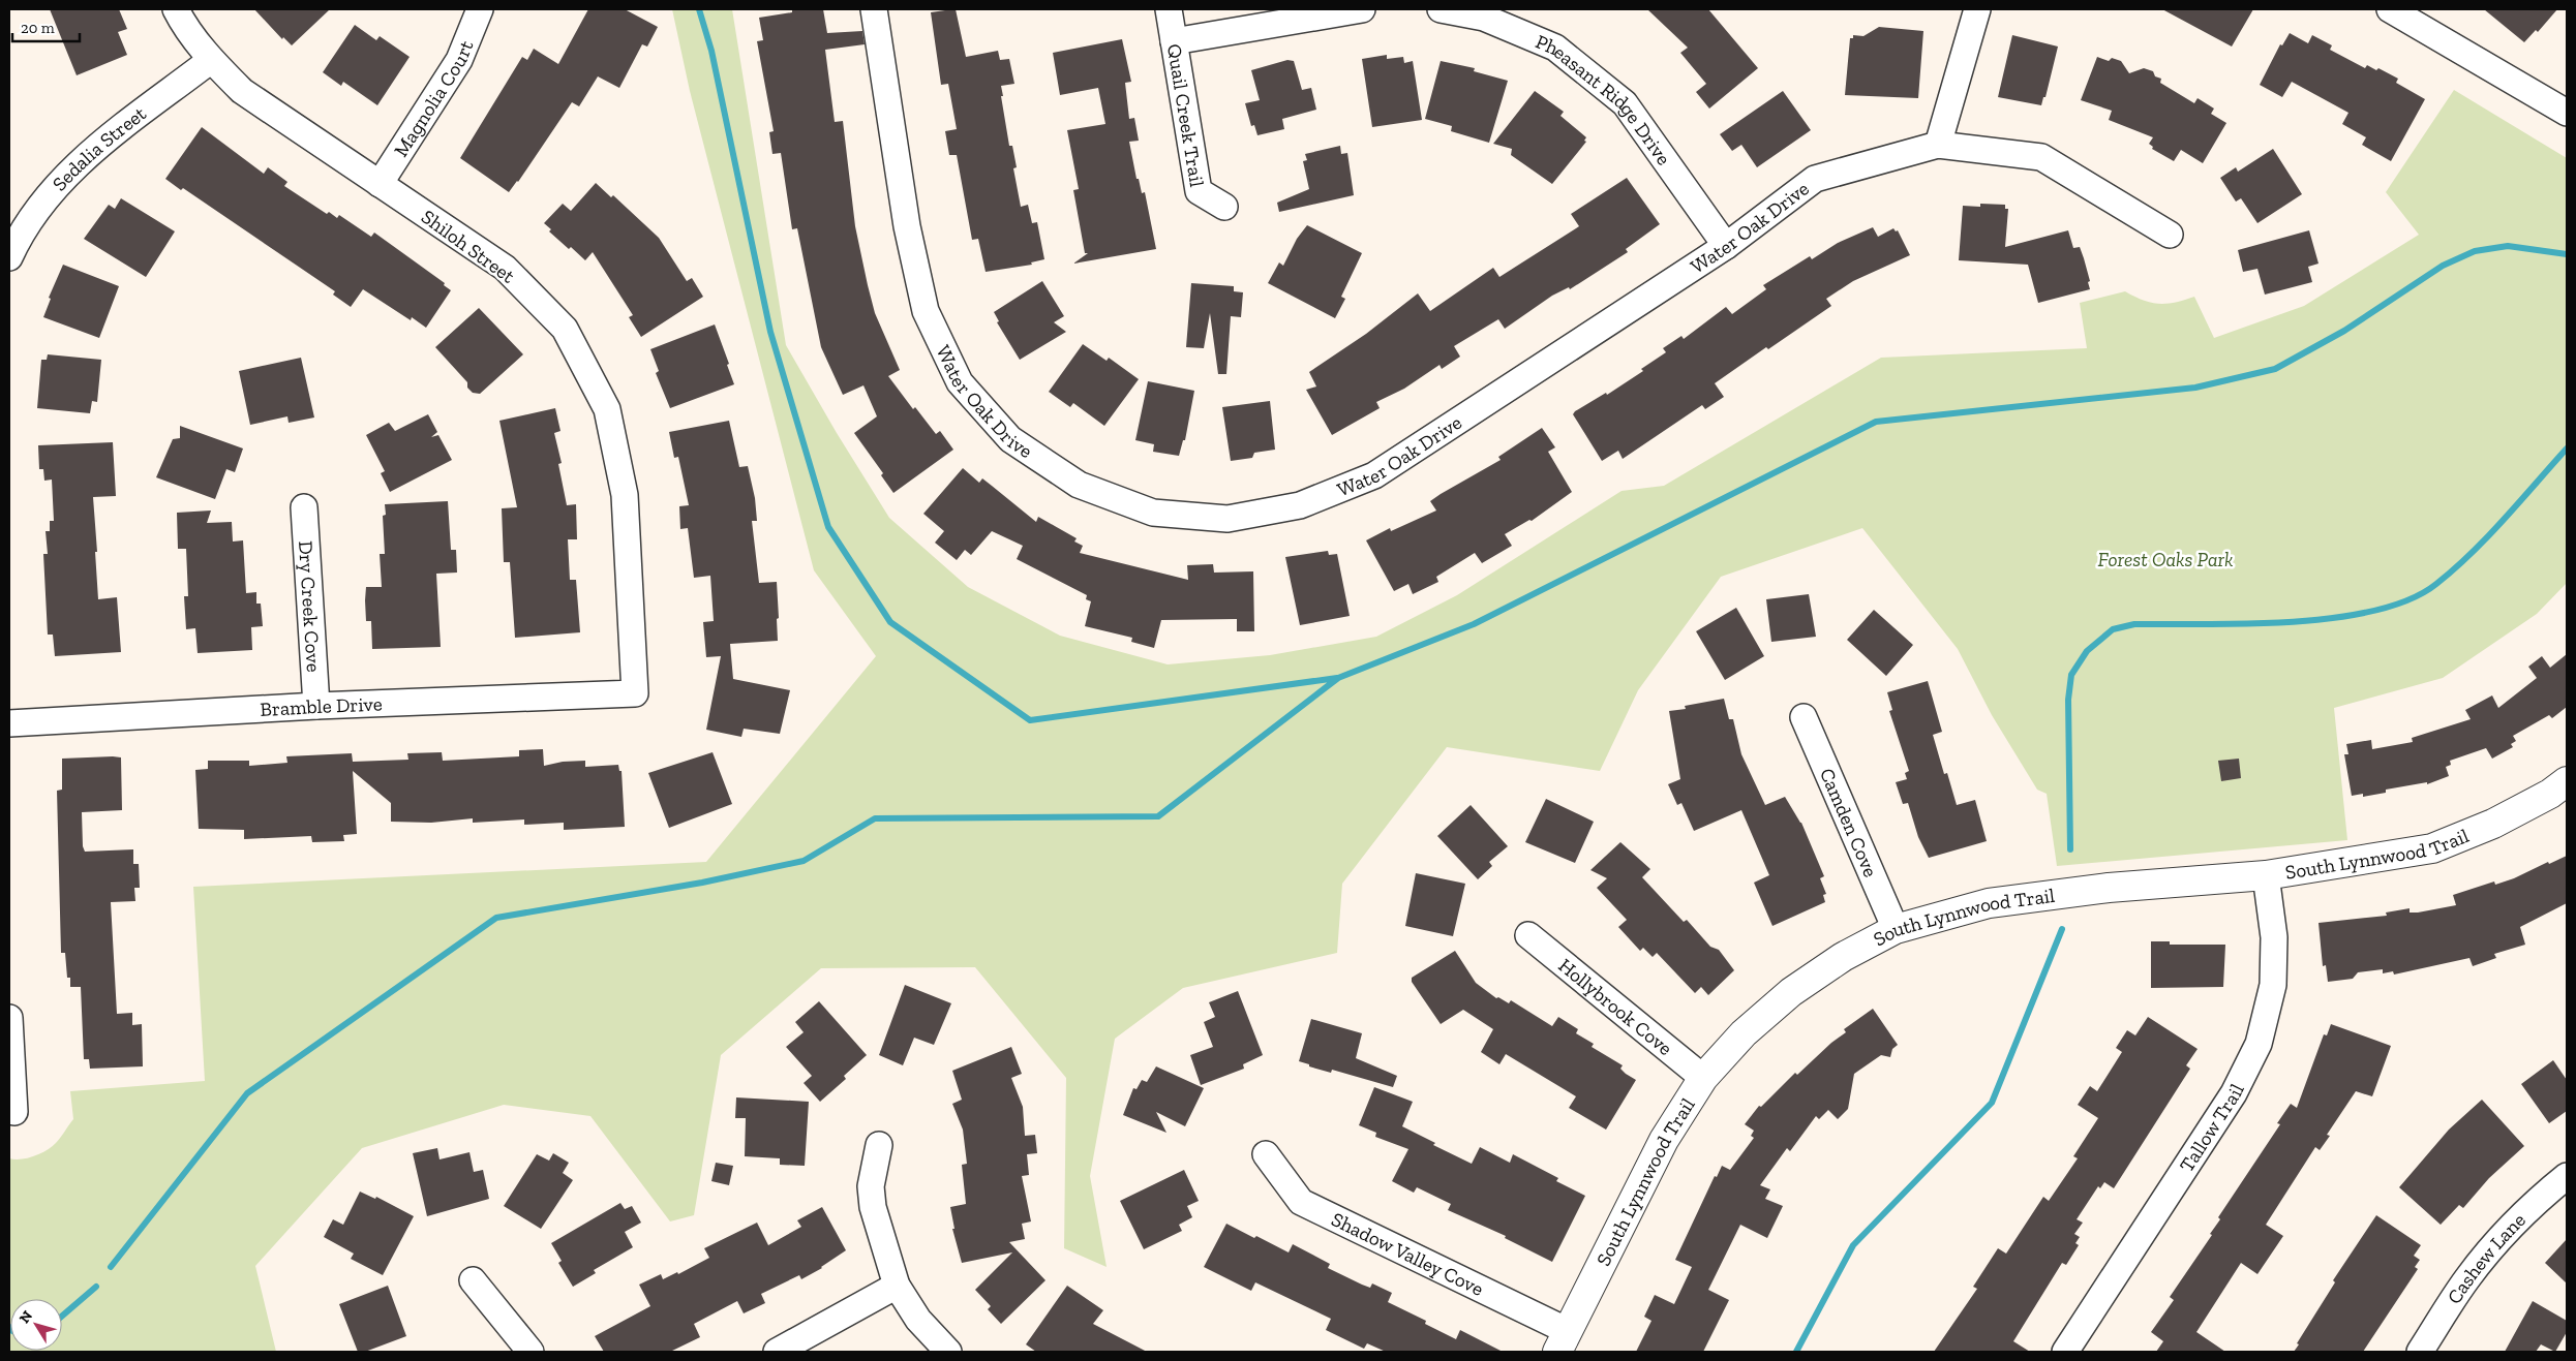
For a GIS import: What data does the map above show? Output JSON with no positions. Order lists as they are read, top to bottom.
{
  "streets": {
    "street": [
      "Magnolia Court",
      "Pheasant Ridge Drive",
      "Quail Creek Trail",
      "Sedalia Street",
      "Water Oak Drive",
      "Shiloh Street",
      "Dry Creek Cove",
      "Bramble Drive",
      "Camden Cove",
      "South Lynnwood Trail",
      "Hollybrook Cove",
      "Tallow Trail",
      "Shadow Valley Cove",
      "Cashew Lane"
    ]
  },
  "crossings": [
    ["Magnolia Court", "Shiloh Street"],
    ["Pheasant Ridge Drive", "Water Oak Drive"],
    ["Sedalia Street", "Shiloh Street"],
    ["Shiloh Street", "Bramble Drive"],
    ["Dry Creek Cove", "Bramble Drive"],
    ["Camden Cove", "South Lynnwood Trail"],
    ["South Lynnwood Trail", "Hollybrook Cove"],
    ["South Lynnwood Trail", "Tallow Trail"],
    ["South Lynnwood Trail", "Shadow Valley Cove"]
  ],
  "parks": ["Forest Oaks Park"],
  "scale_bar": "20 m",
  "north": "top left"
}
